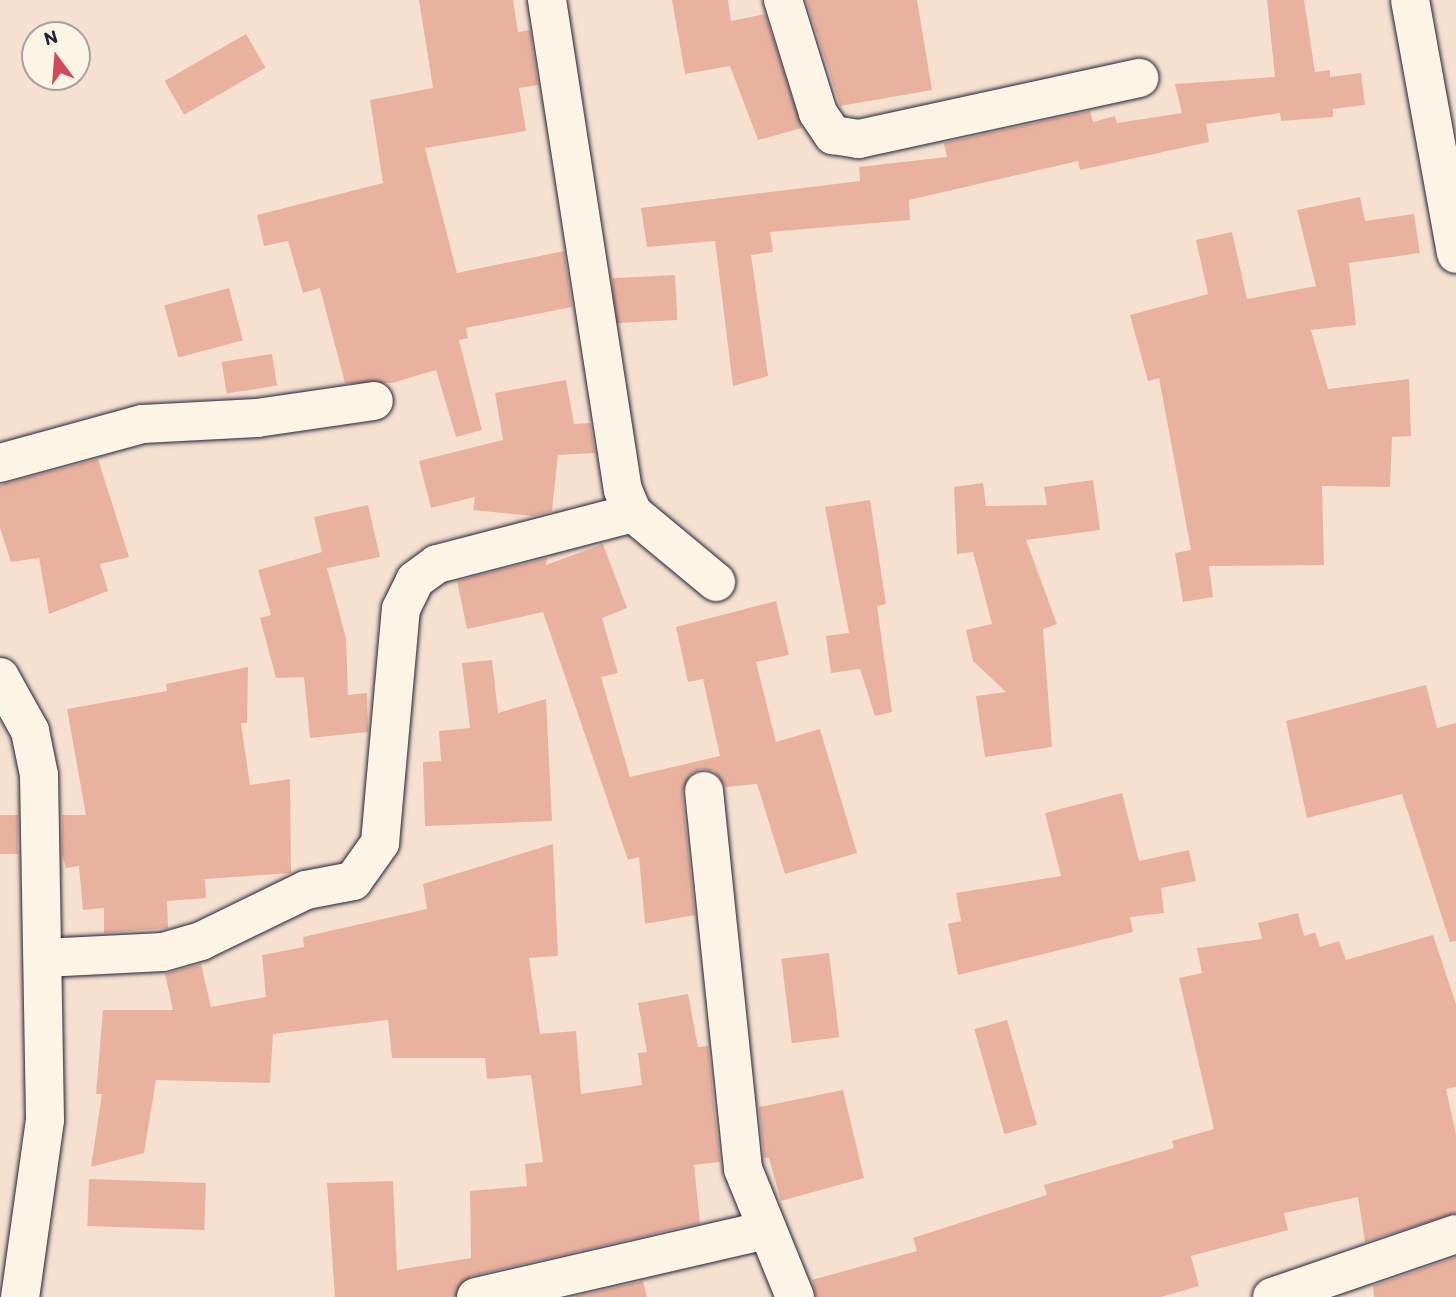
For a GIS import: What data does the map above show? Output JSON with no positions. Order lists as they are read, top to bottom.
{
  "north": "top"
}
